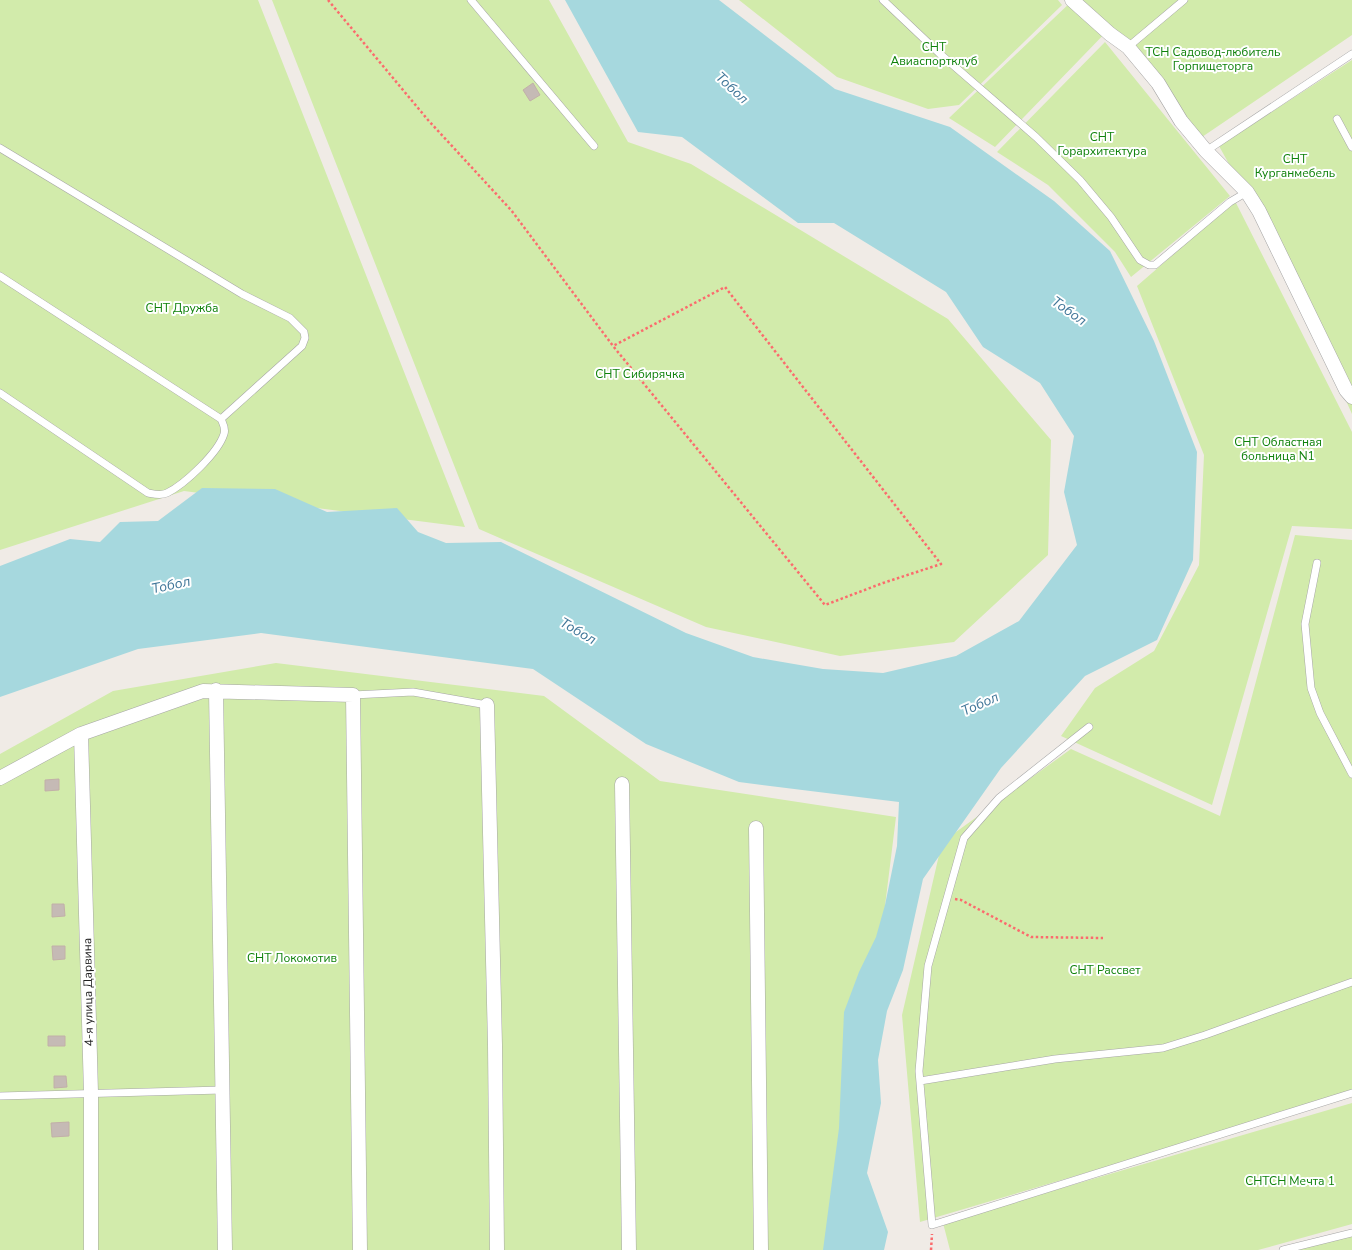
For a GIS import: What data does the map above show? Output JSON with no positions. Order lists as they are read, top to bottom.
{
  "streets": {
    "street": ["4-я улица Дарвина"]
  },
  "water": ["Тобол"],
  "parks": [
    "СНТ Авиаспортклуб",
    "ТСН Садовод-любитель Горпищеторга",
    "СНТ Горархитектура",
    "СНТ Курганмебель",
    "СНТ Дружба",
    "СНТ Сибирячка",
    "СНТ Областная больница N1",
    "СНТ Локомотив",
    "СНТ Рассвет",
    "СНТСН Мечта 1"
  ]
}
